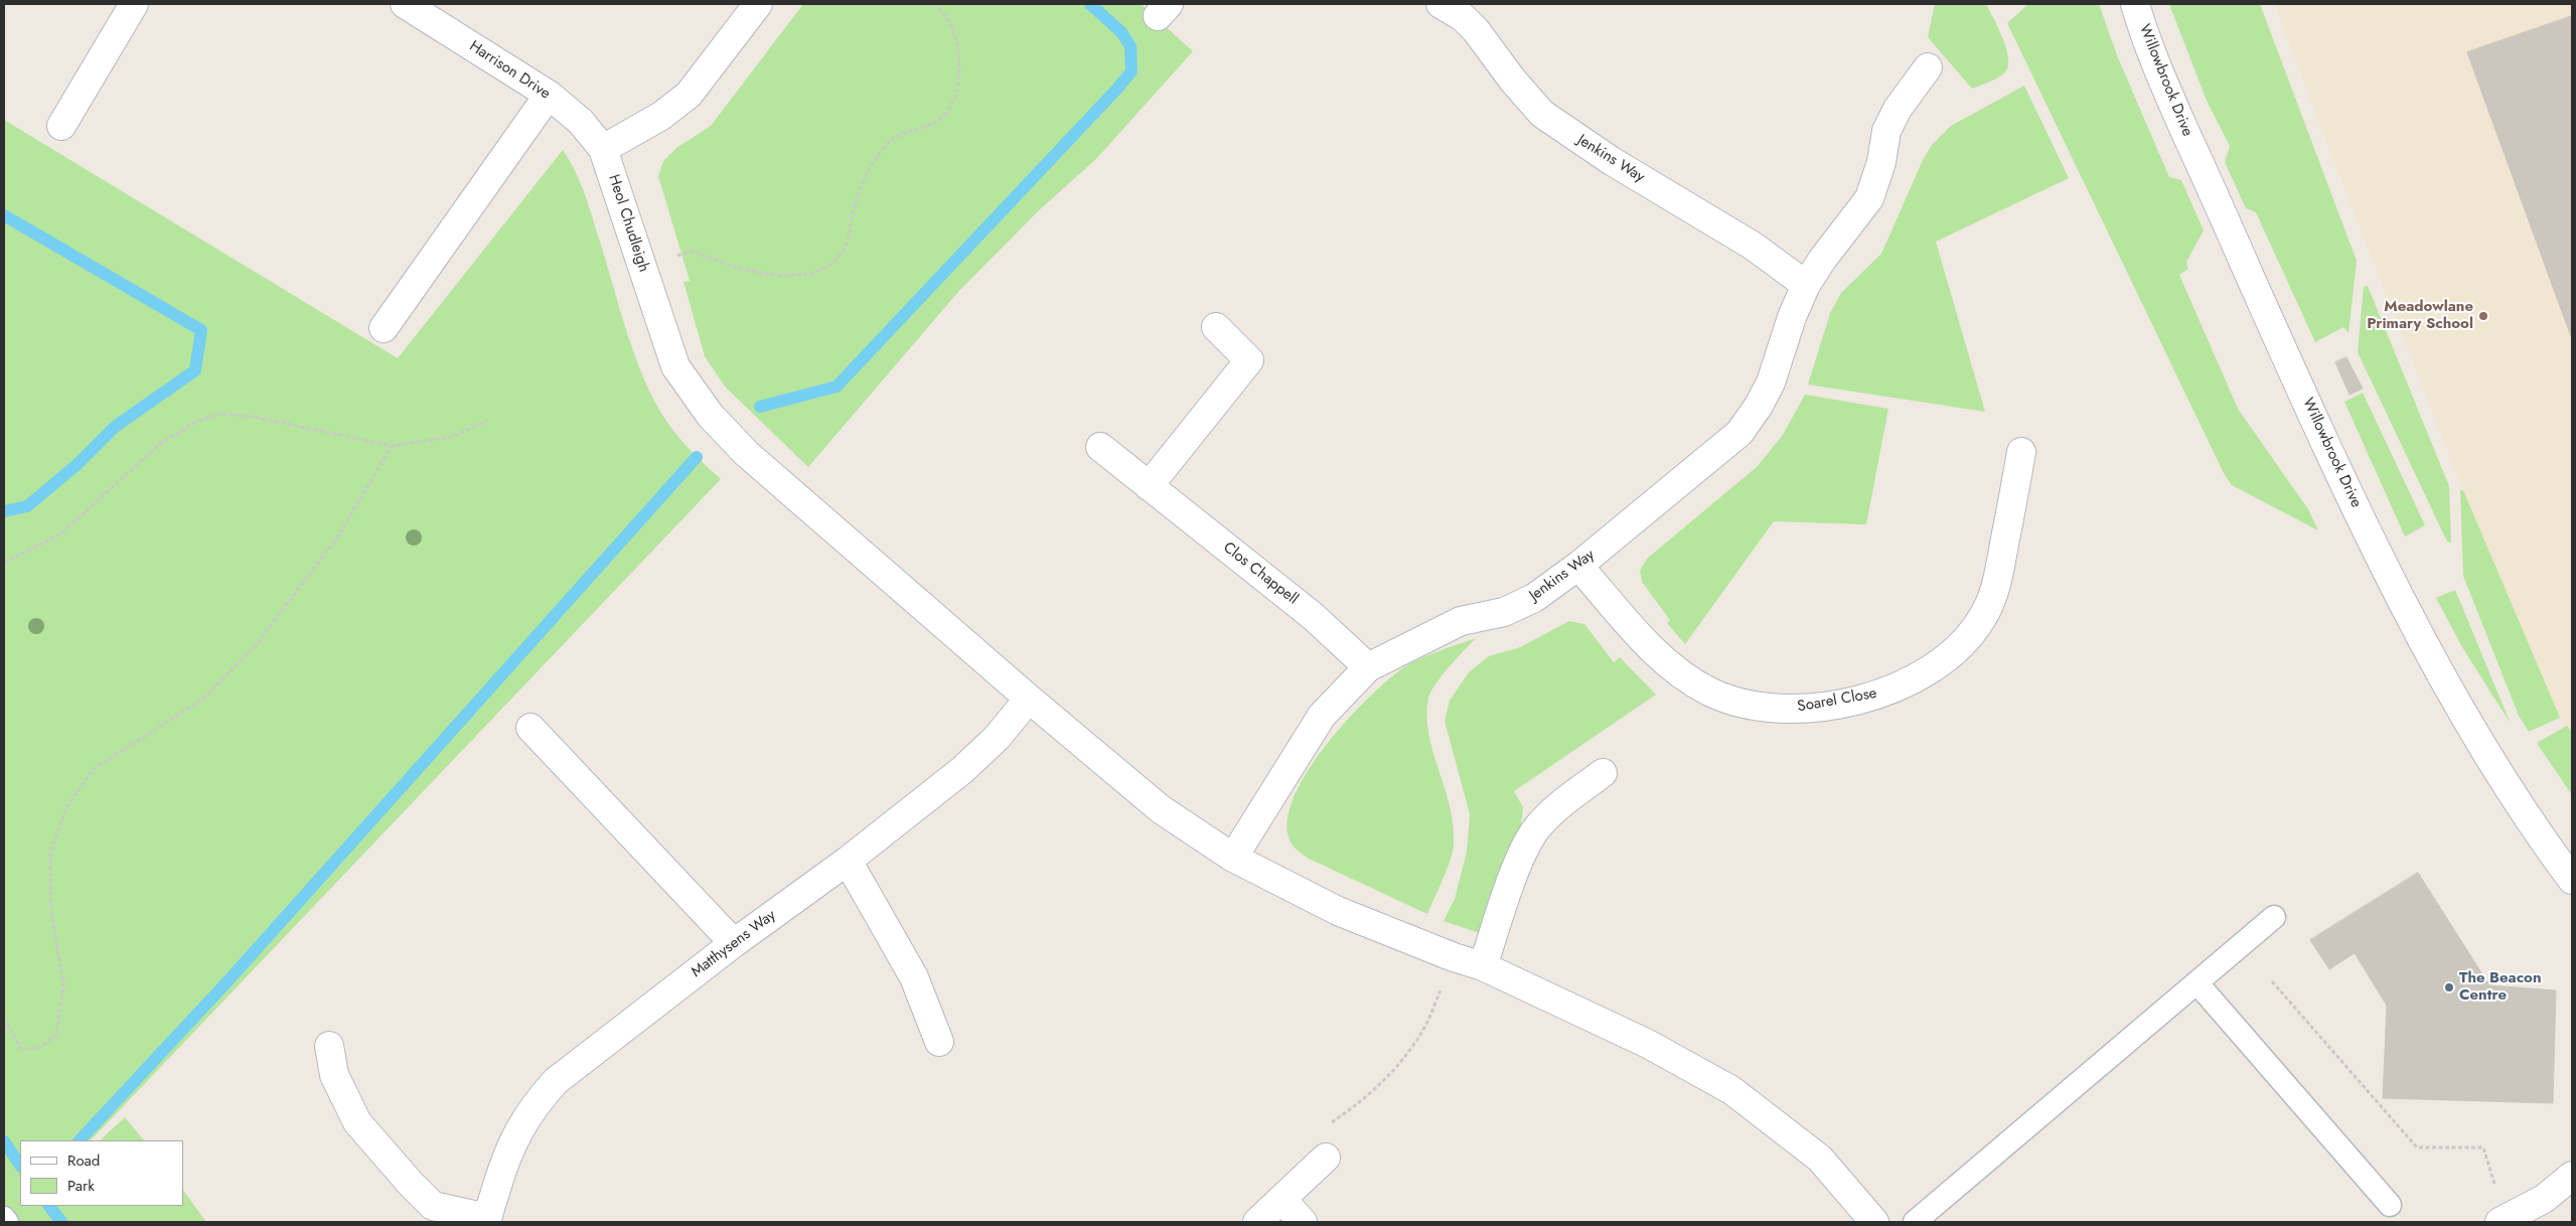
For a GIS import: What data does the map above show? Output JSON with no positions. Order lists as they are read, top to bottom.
{
  "streets": {
    "street": [
      "Harrison Drive",
      "Willowbrook Drive",
      "Jenkins Way",
      "Heol Chudleigh",
      "Clos Chappell",
      "Soarel Close",
      "Matthysens Way"
    ]
  },
  "crossings": [
    ["Harrison Drive", "Heol Chudleigh"],
    ["Jenkins Way", "Heol Chudleigh"],
    ["Jenkins Way", "Clos Chappell"],
    ["Jenkins Way", "Soarel Close"],
    ["Heol Chudleigh", "Matthysens Way"]
  ],
  "places": ["Meadowlane Primary School", "The Beacon Centre"],
  "legend": ["Road", "Park"]
}
